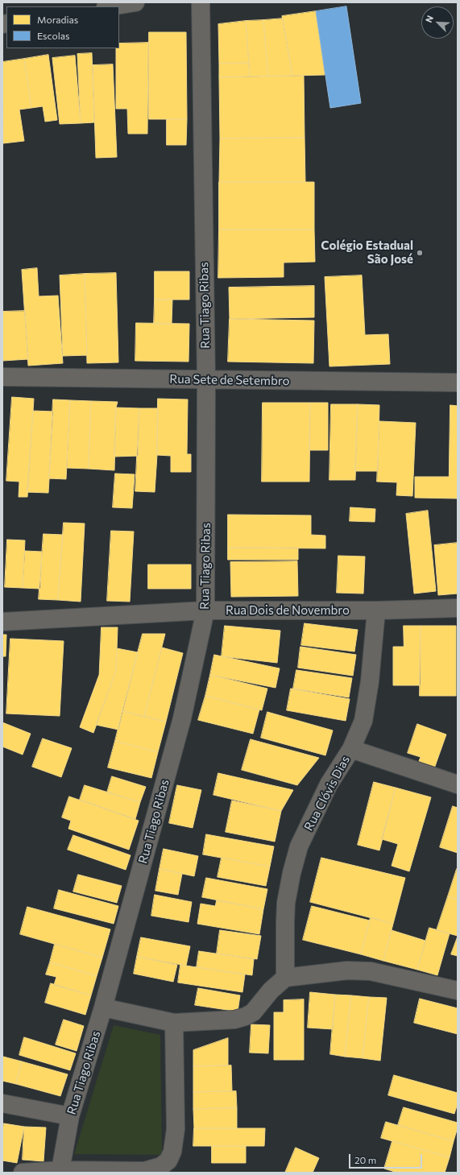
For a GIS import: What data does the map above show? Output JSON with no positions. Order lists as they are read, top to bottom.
{
  "streets": {
    "street": [
      "Rua Tiago Ribas",
      "Rua Sete de Setembro",
      "Rua Dois de Novembro",
      "Rua Clóvis Dias"
    ]
  },
  "crossings": [
    ["Rua Tiago Ribas", "Rua Sete de Setembro"],
    ["Rua Tiago Ribas", "Rua Dois de Novembro"],
    ["Rua Dois de Novembro", "Rua Clóvis Dias"]
  ],
  "places": ["Colégio Estadual São José"],
  "legend": ["Moradias", "Escolas"],
  "scale_bar": "20 m",
  "north": "top left"
}
